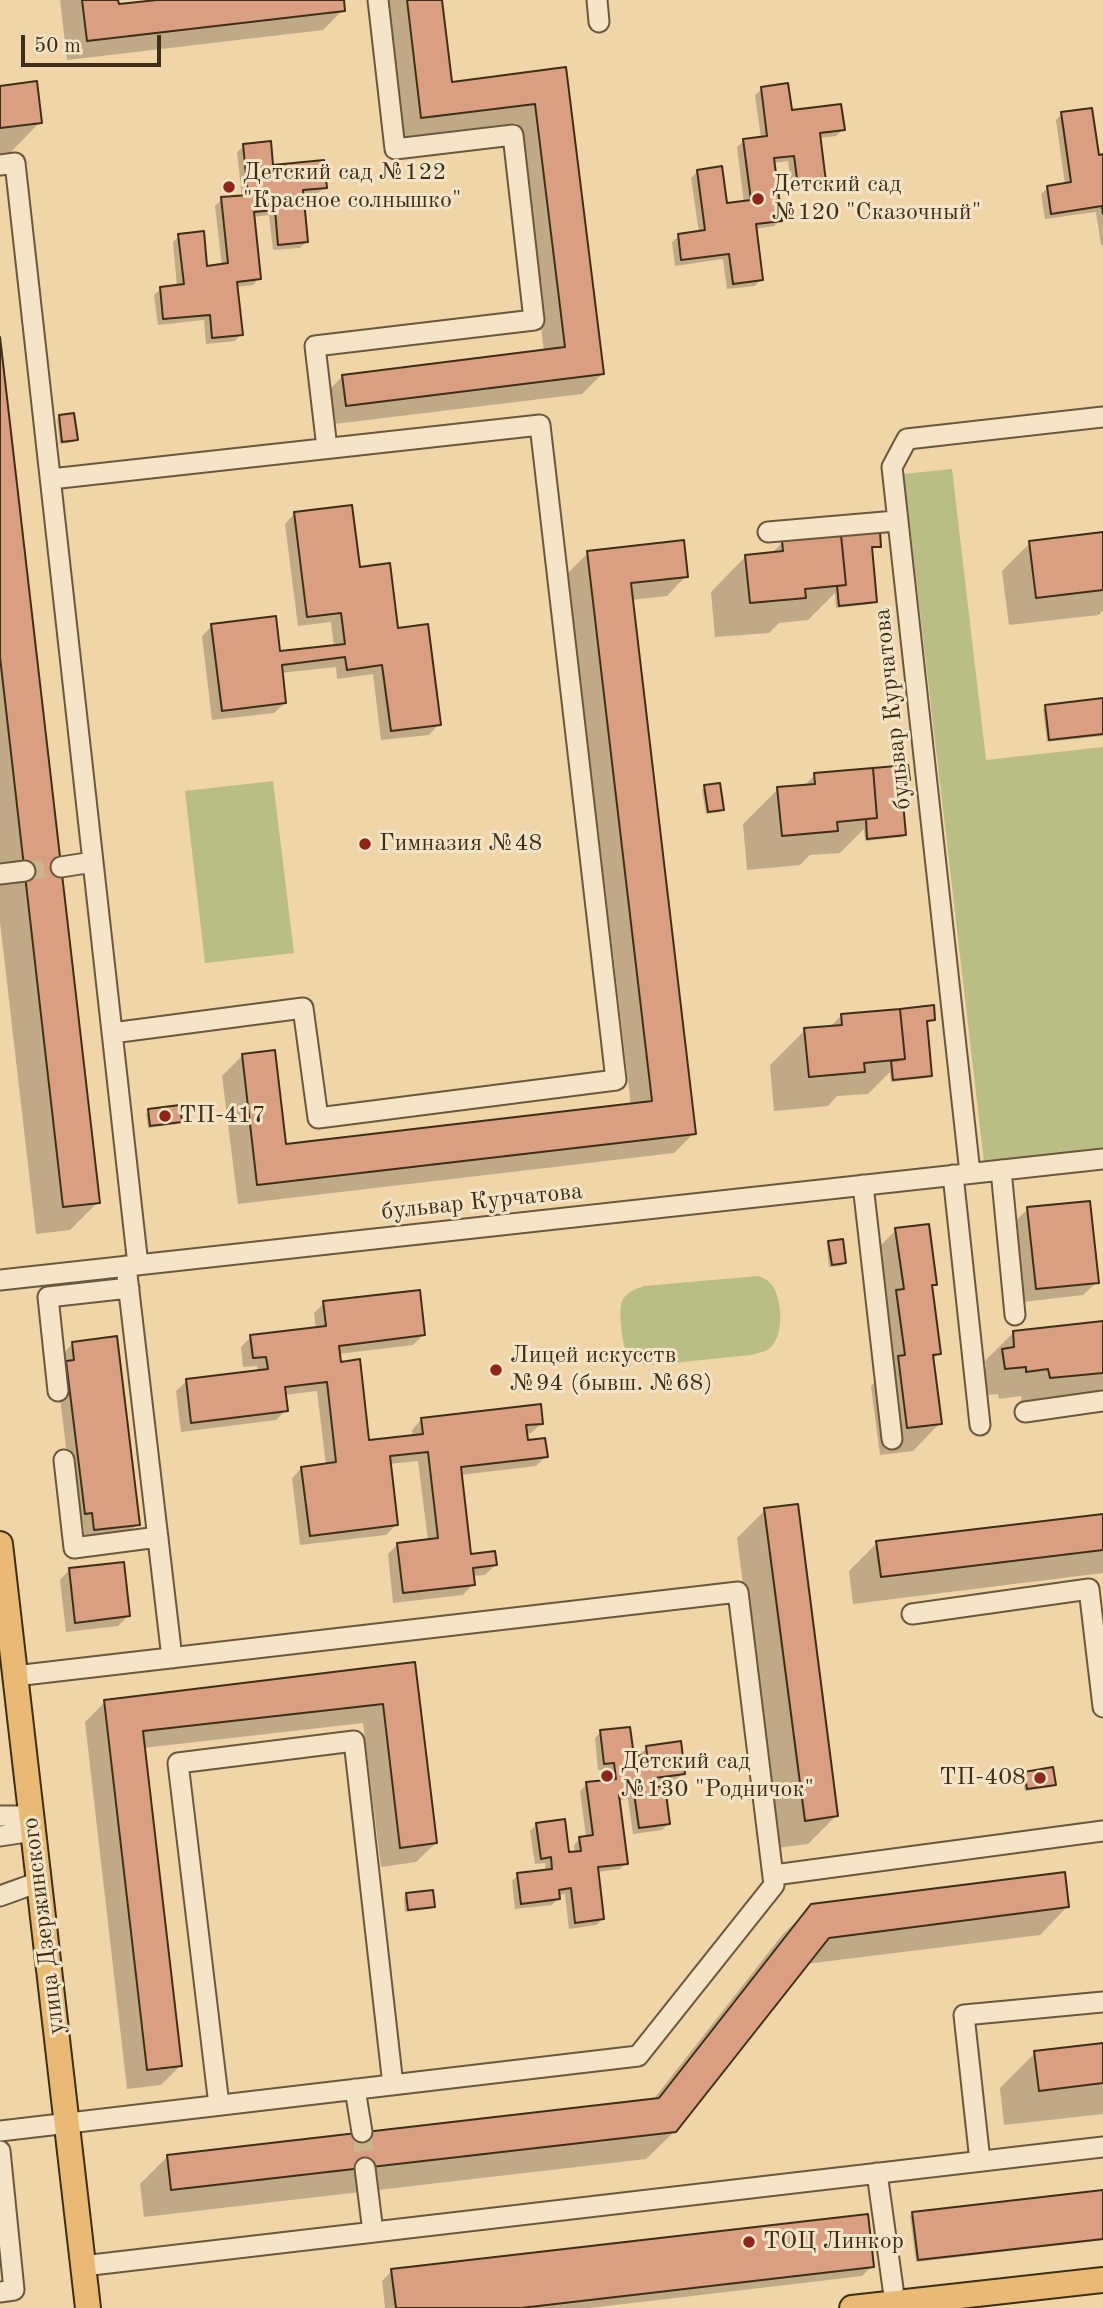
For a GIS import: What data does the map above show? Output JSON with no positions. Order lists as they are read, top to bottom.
{
  "streets": {
    "main road": ["улица Дзержинского"],
    "street": ["бульвар Курчатова"]
  },
  "places": [
    "Детский сад №122 \"Красное солнышко\"",
    "Детский сад №120 \"Сказочный\"",
    "Гимназия №48",
    "ТП-417",
    "Лицей искусств №94 (бывш. №68)",
    "Детский сад №130 \"Родничок\"",
    "ТП-408",
    "ТОЦ Линкор"
  ],
  "scale_bar": "50 m"
}
